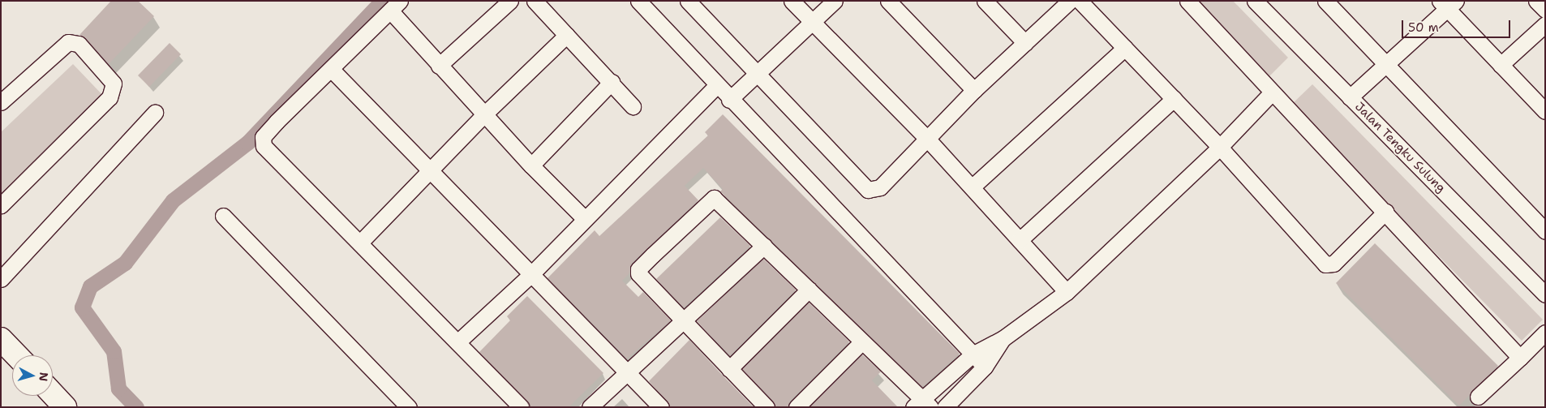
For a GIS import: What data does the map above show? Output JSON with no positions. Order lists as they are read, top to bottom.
{
  "streets": {
    "street": ["Jalan Tengku Sulung"]
  },
  "scale_bar": "50 m",
  "north": "right"
}
